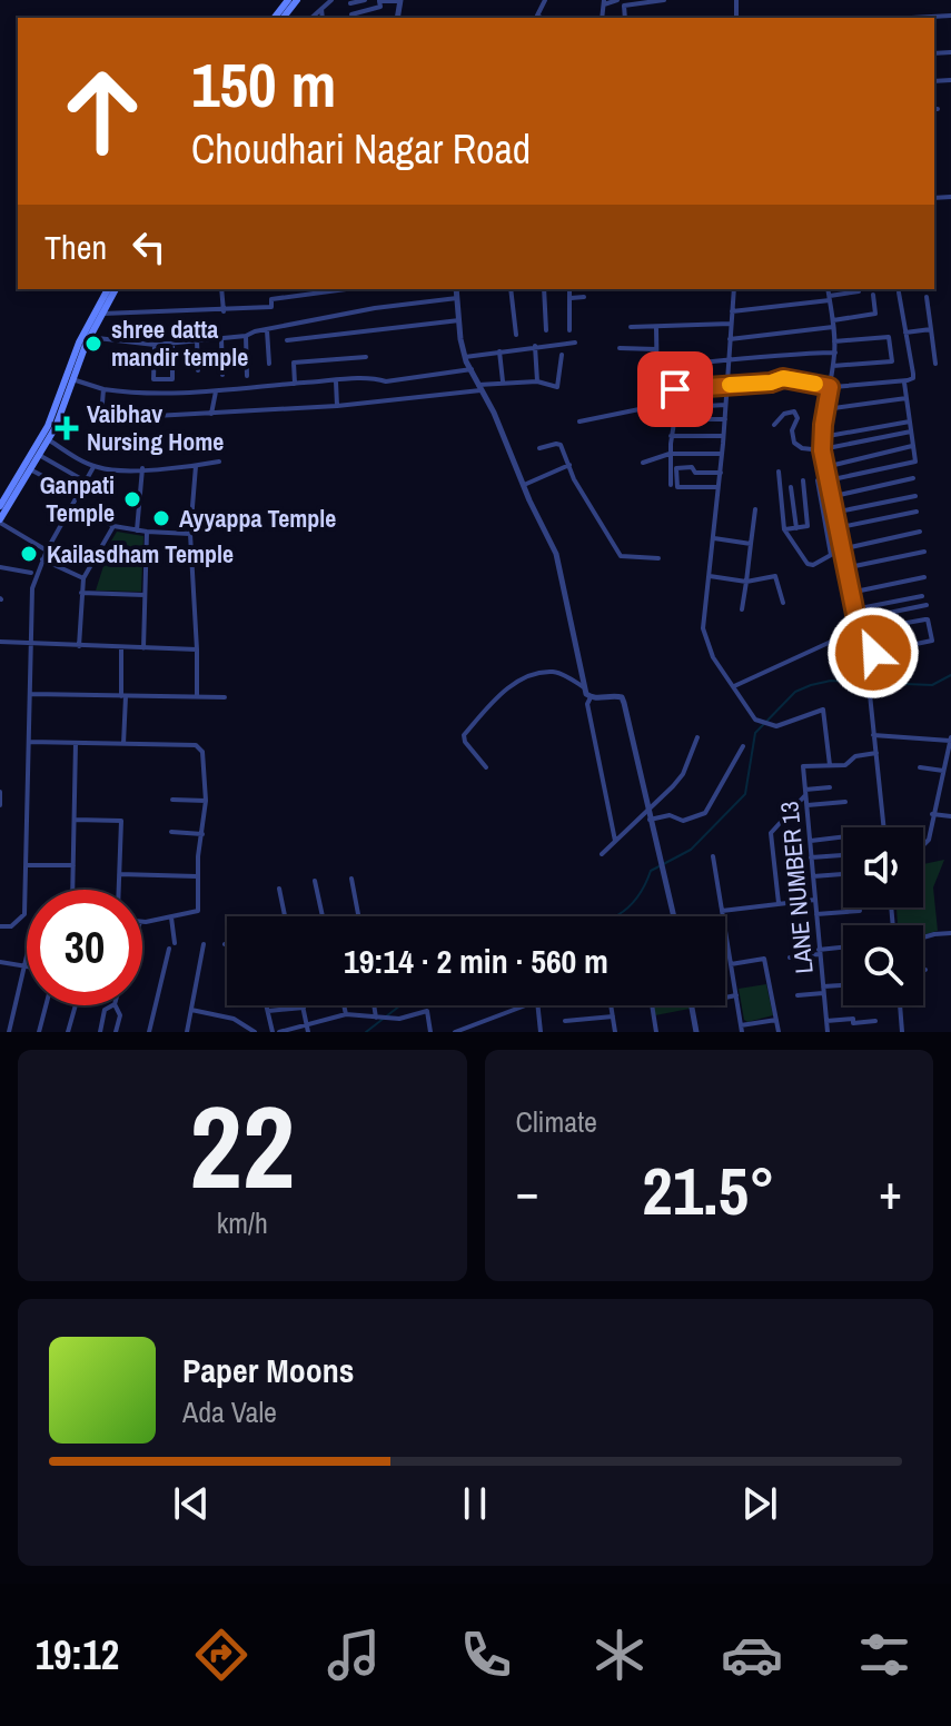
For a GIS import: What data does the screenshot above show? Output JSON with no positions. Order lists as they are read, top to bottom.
{
  "streets": {
    "street": ["LANE NUMBER 13"]
  },
  "places": {
    "other": [
      "shree datta mandir temple",
      "Ganpati Temple",
      "Ayyappa Temple",
      "Kailasdham Temple"
    ],
    "health": ["Vaibhav Nursing Home"]
  },
  "page": {
    "turn": ["150 m", "Choudhari Nagar Road"],
    "then": "Then",
    "limit": "30",
    "trip": "19:14 · 2 min · 560 m",
    "tile": [
      ["22", "km/h"],
      "Climate"
    ],
    "heat": ["−", "21.5°", "+"],
    "song": ["Paper Moons", "Ada Vale"],
    "tabs": "19:12"
  }
}
